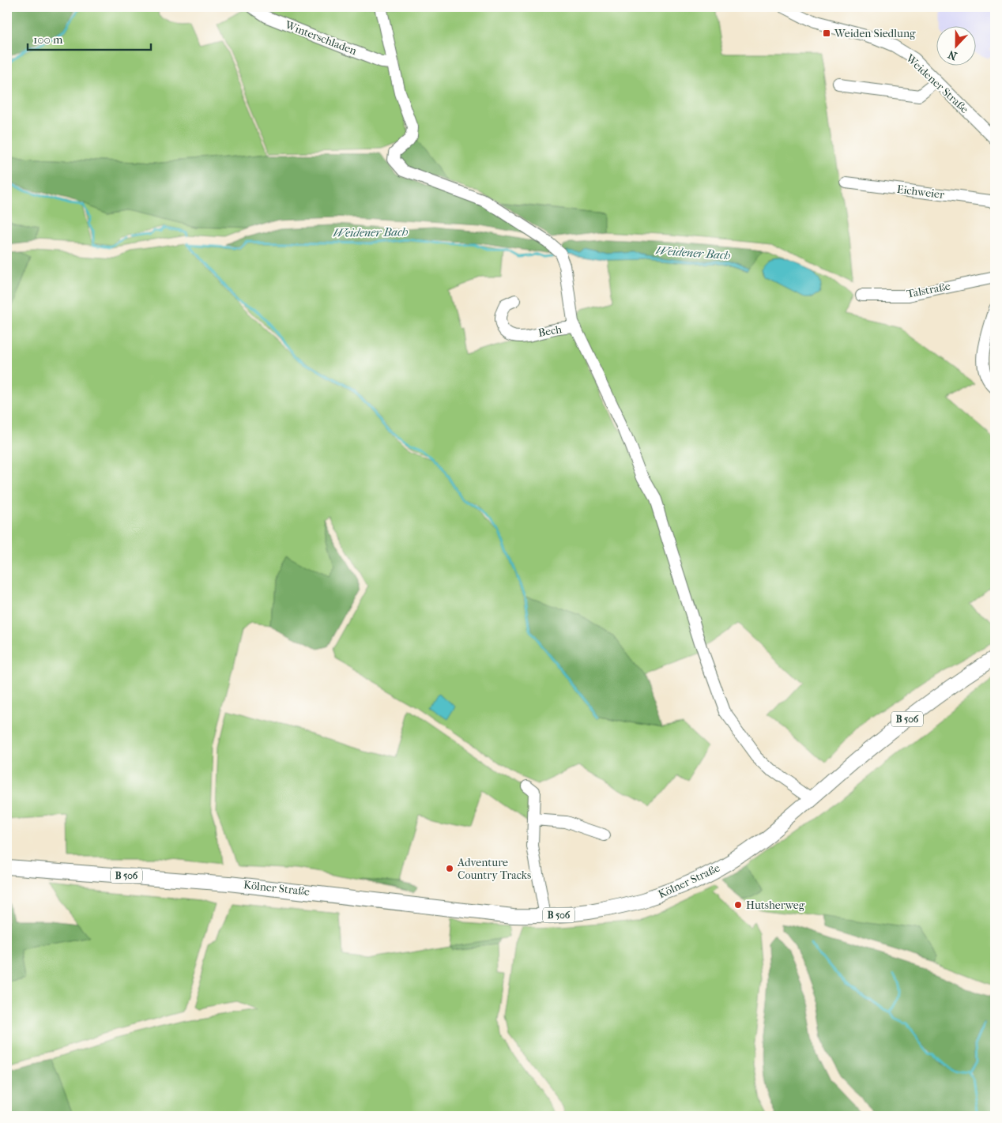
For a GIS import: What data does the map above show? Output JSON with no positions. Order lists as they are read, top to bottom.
{
  "streets": {
    "main road": ["B 506", "Kölner Straße"],
    "street": [
      "Winterschladen",
      "Weidener Straße",
      "Eichweier",
      "Talstraße",
      "Bech"
    ]
  },
  "crossings": [
    ["Winterschladen", "Bech"]
  ],
  "water": ["Weidener Bach"],
  "places": {
    "transit": ["Weiden Siedlung"],
    "other": ["Adventure Country Tracks", "Hutsherweg"]
  },
  "scale_bar": "100 m",
  "north": "bottom"
}
